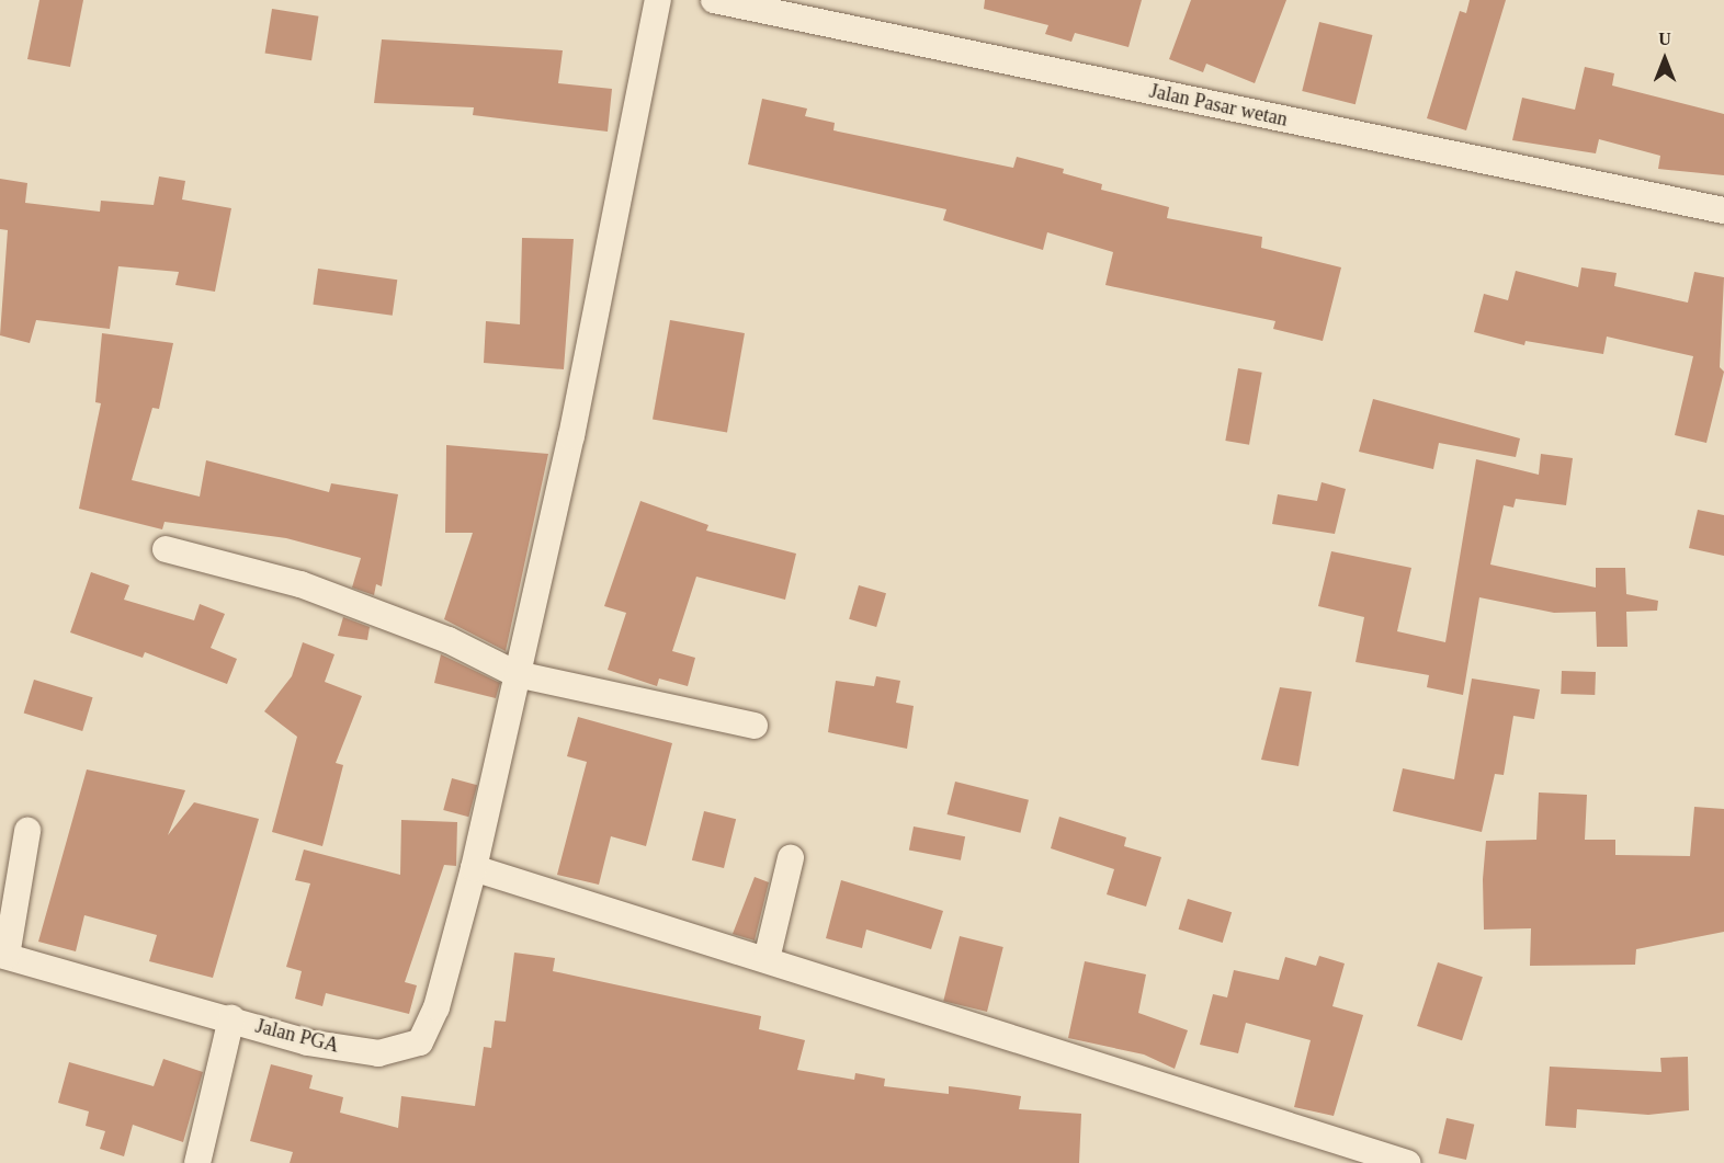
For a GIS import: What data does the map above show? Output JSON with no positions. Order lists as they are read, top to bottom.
{
  "streets": {
    "street": ["Jalan Pasar wetan", "Jalan PGA"]
  },
  "north": "top"
}
